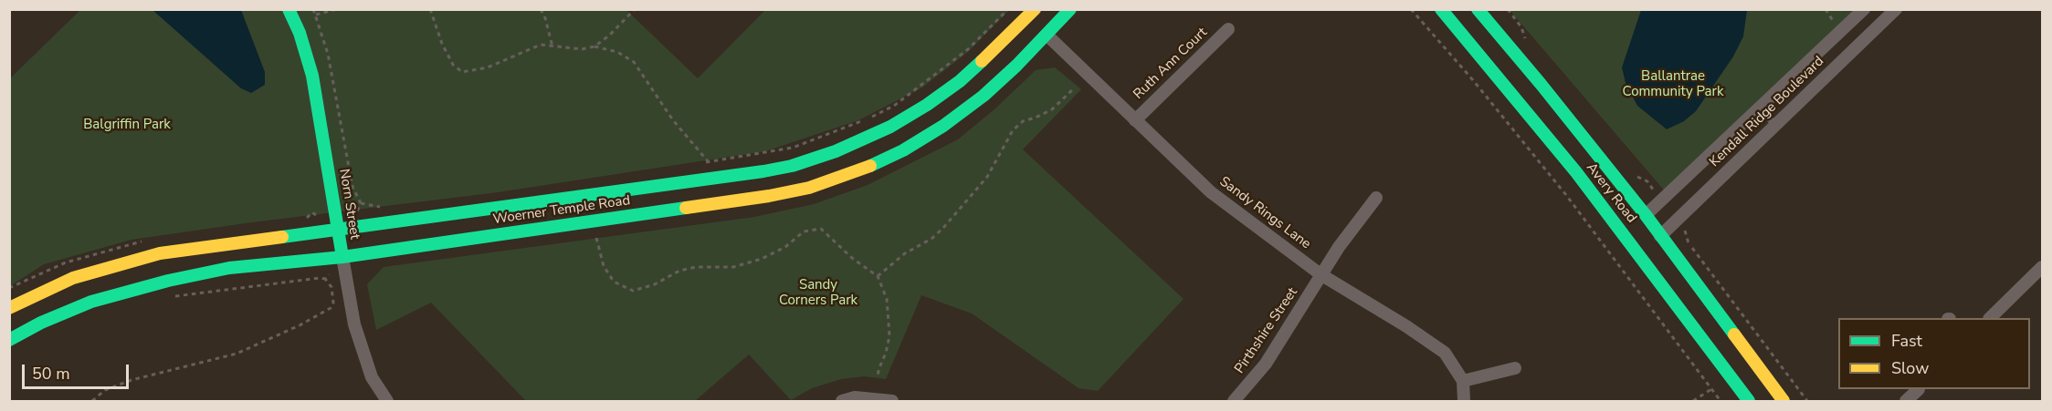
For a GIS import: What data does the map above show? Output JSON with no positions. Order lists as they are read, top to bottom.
{
  "streets": {
    "main road": ["Avery Road", "Norn Street", "Woerner Temple Road"],
    "street": [
      "Ruth Ann Court",
      "Kendall Ridge Boulevard",
      "Sandy Rings Lane",
      "Pirthshire Street"
    ]
  },
  "crossings": [
    ["Ruth Ann Court", "Sandy Rings Lane"],
    ["Kendall Ridge Boulevard", "Avery Road"],
    ["Norn Street", "Woerner Temple Road"],
    ["Woerner Temple Road", "Sandy Rings Lane"],
    ["Sandy Rings Lane", "Pirthshire Street"]
  ],
  "parks": ["Ballantrae Community Park", "Balgriffin Park", "Sandy Corners Park"],
  "legend": ["Fast", "Slow"],
  "scale_bar": "50 m"
}
